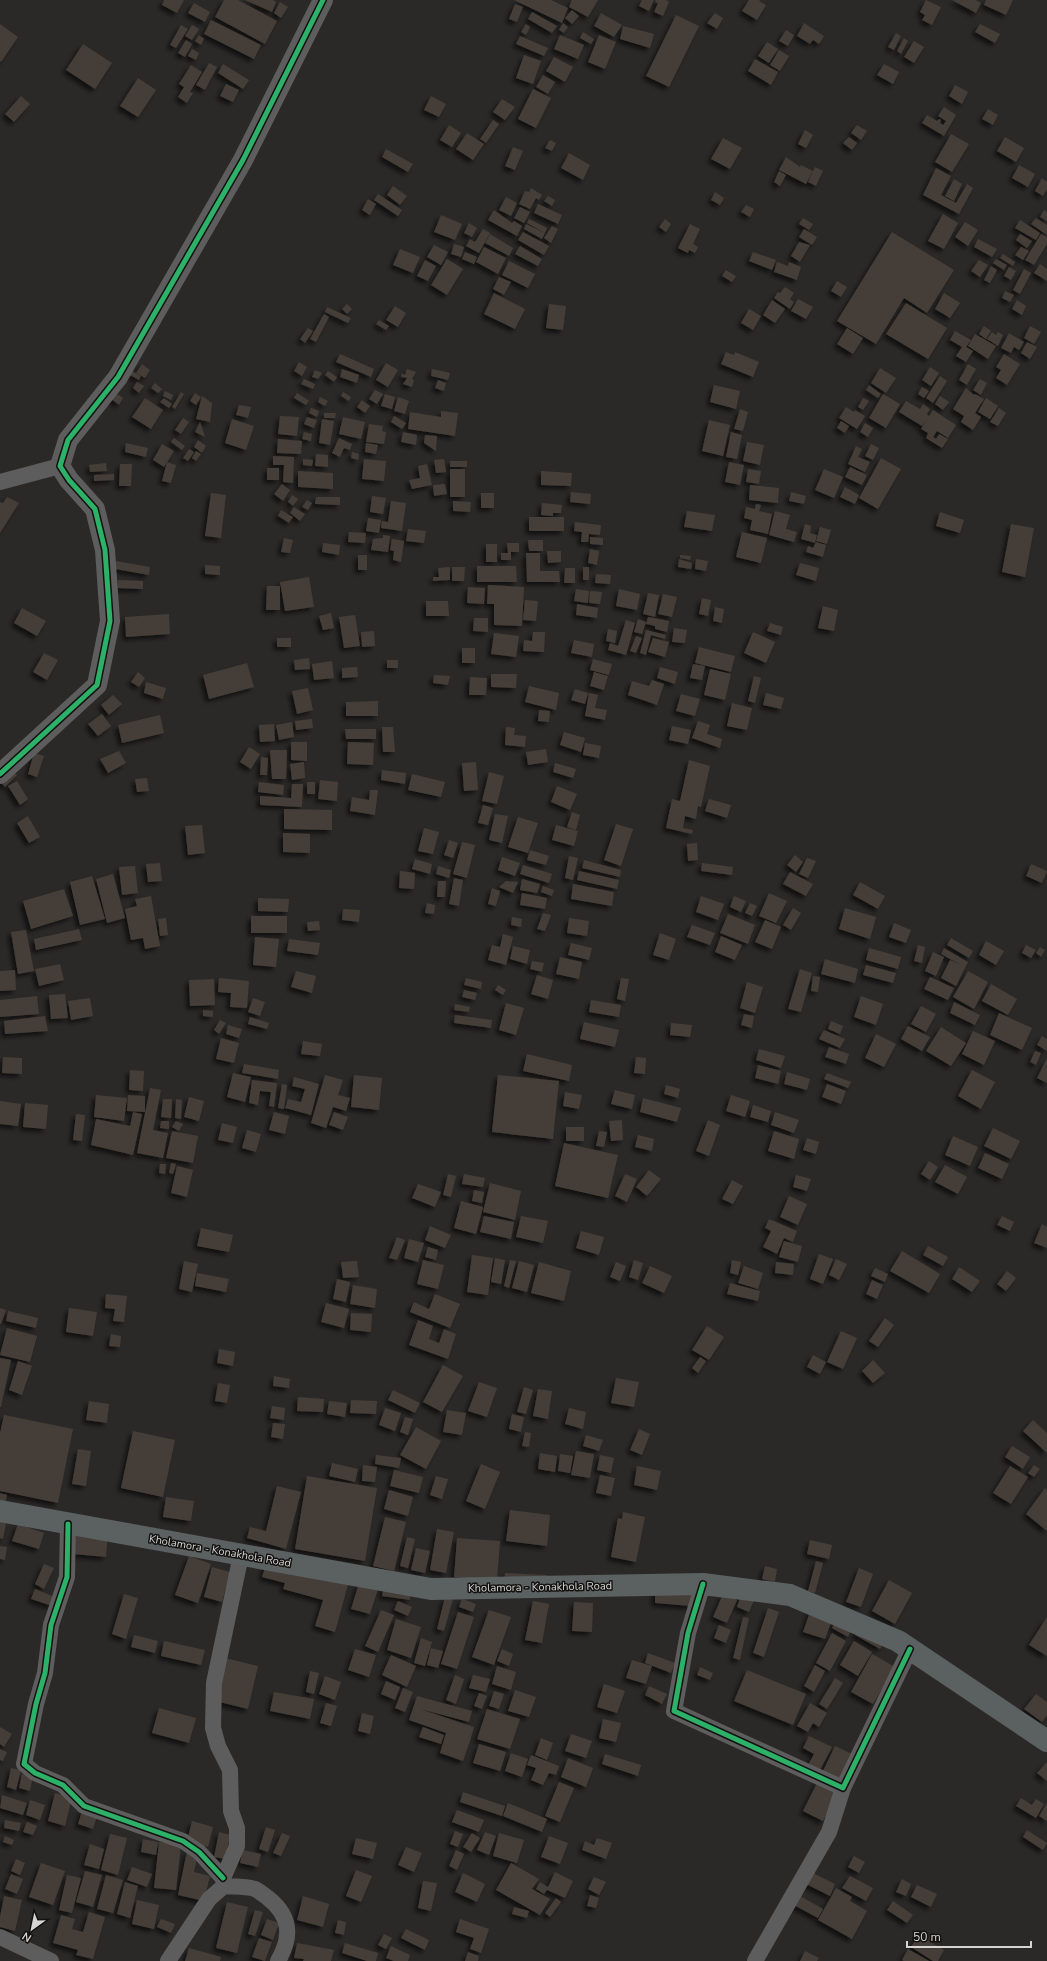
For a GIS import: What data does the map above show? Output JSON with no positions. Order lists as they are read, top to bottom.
{
  "streets": {
    "main road": ["Kholamora - Konakhola Road"]
  },
  "scale_bar": "50 m",
  "north": "bottom left"
}
